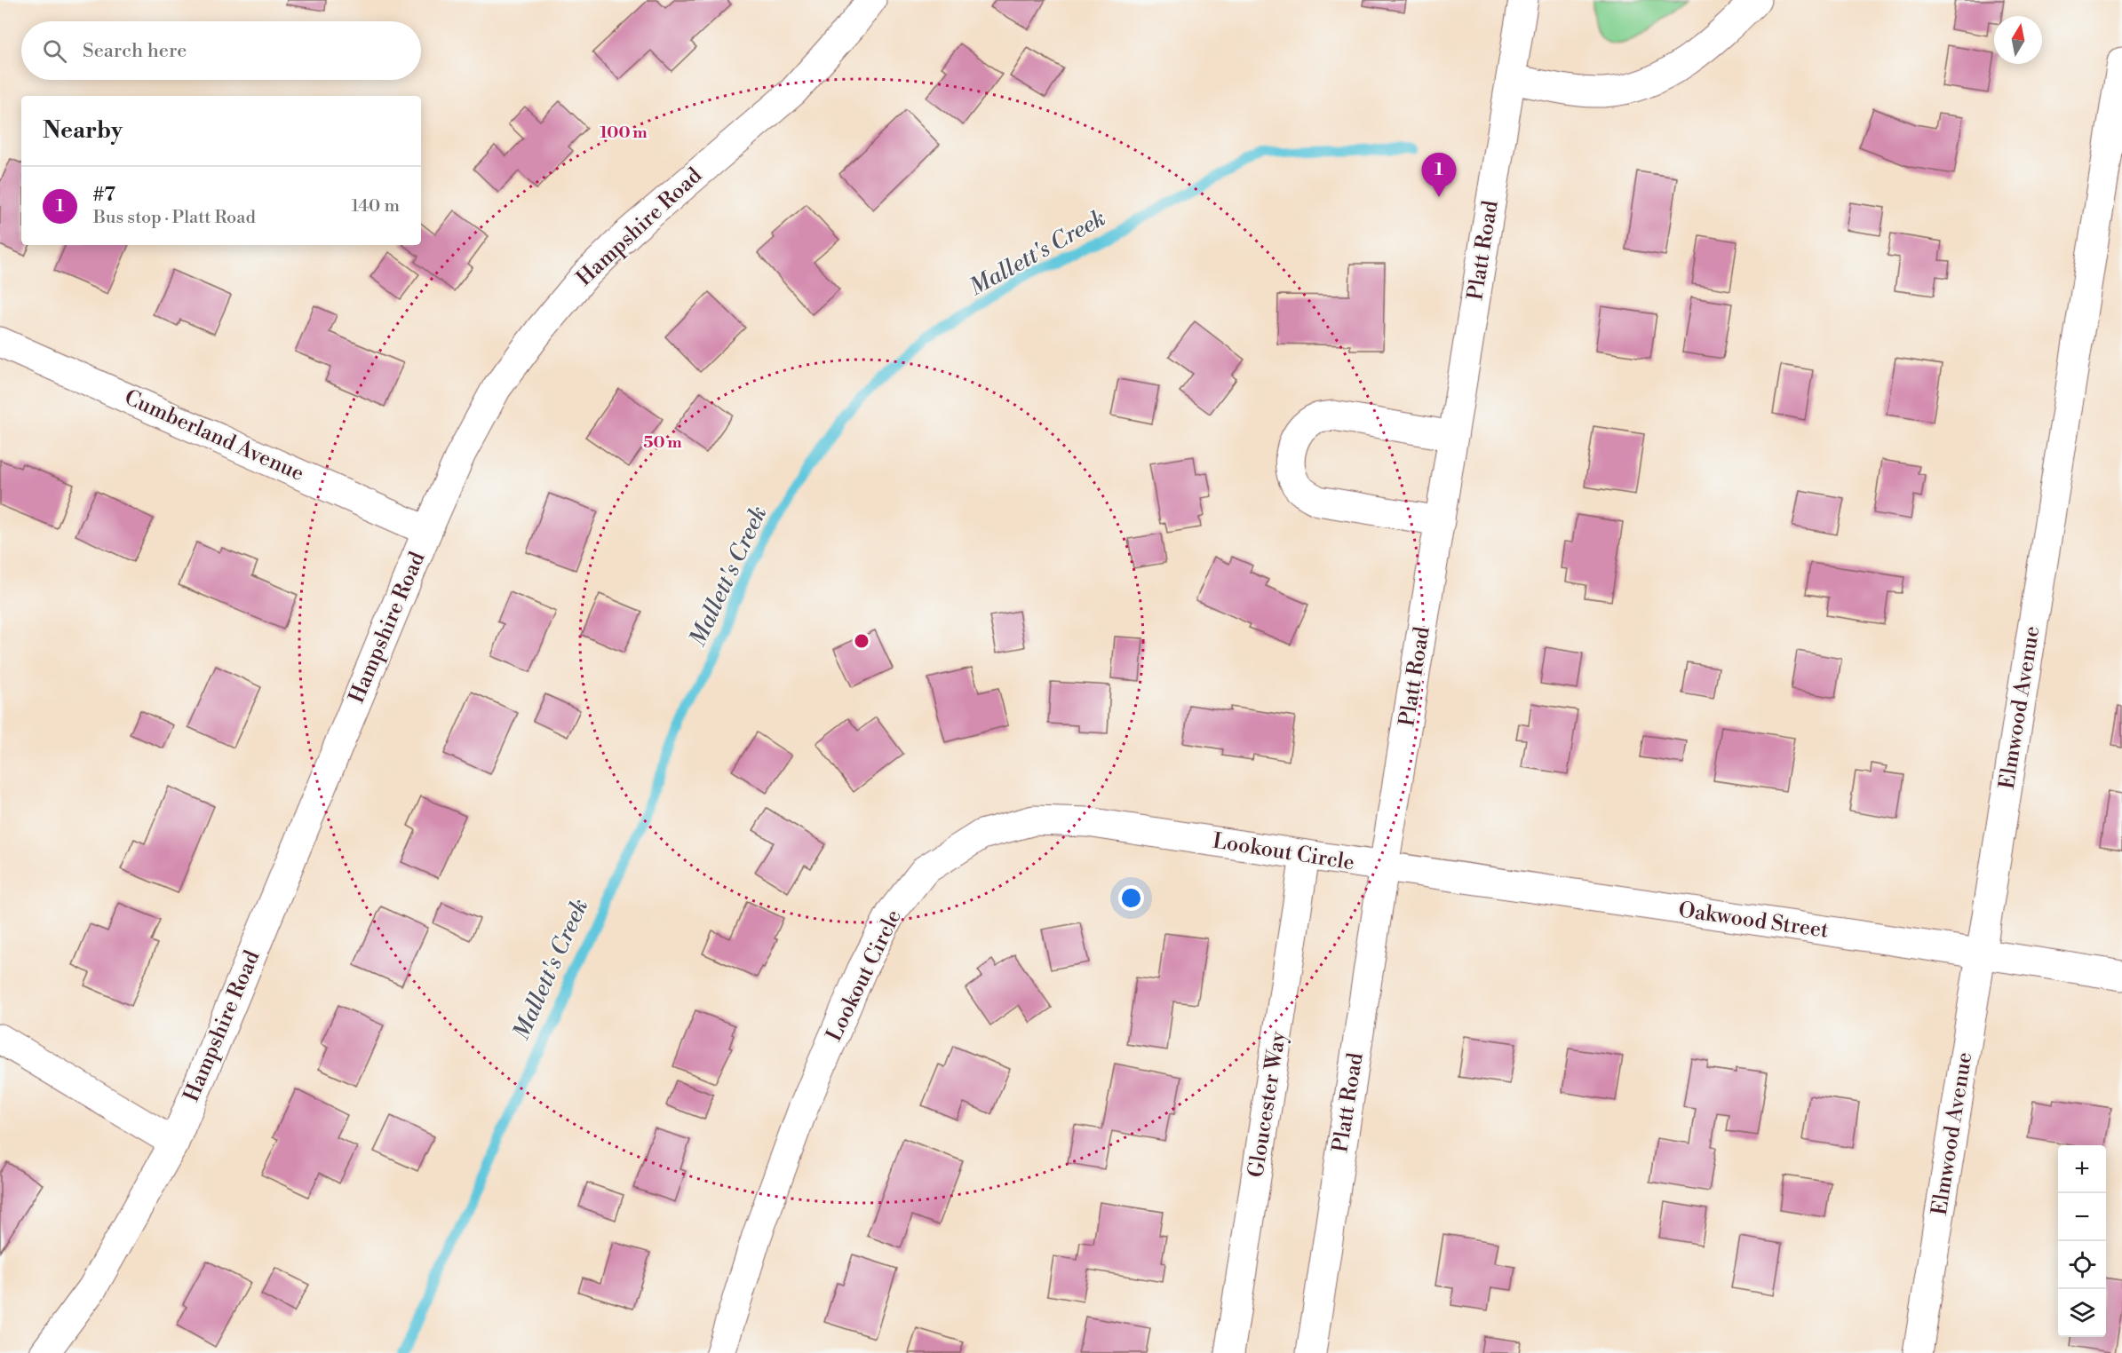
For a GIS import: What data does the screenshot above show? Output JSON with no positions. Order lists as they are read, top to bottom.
{
  "streets": {
    "street": [
      "Hampshire Road",
      "Platt Road",
      "Cumberland Avenue",
      "Elmwood Avenue",
      "Lookout Circle",
      "Oakwood Street",
      "Gloucester Way"
    ]
  },
  "crossings": [
    ["Hampshire Road", "Cumberland Avenue"],
    ["Platt Road", "Lookout Circle"],
    ["Platt Road", "Oakwood Street"],
    ["Elmwood Avenue", "Oakwood Street"],
    ["Lookout Circle", "Oakwood Street"],
    ["Lookout Circle", "Gloucester Way"]
  ],
  "water": ["Mallett's Creek"],
  "north": "top",
  "page": {
    "search": "Search here",
    "heading": "Nearby",
    "pins": "1",
    "list": [
      {
        "mark": "1",
        "name": "#7",
        "note": "Bus stop · Platt Road",
        "value": "140 m"
      }
    ],
    "map_buttons": ["+", "−"]
  },
  "rings": ["100 m", "50 m"]
}
